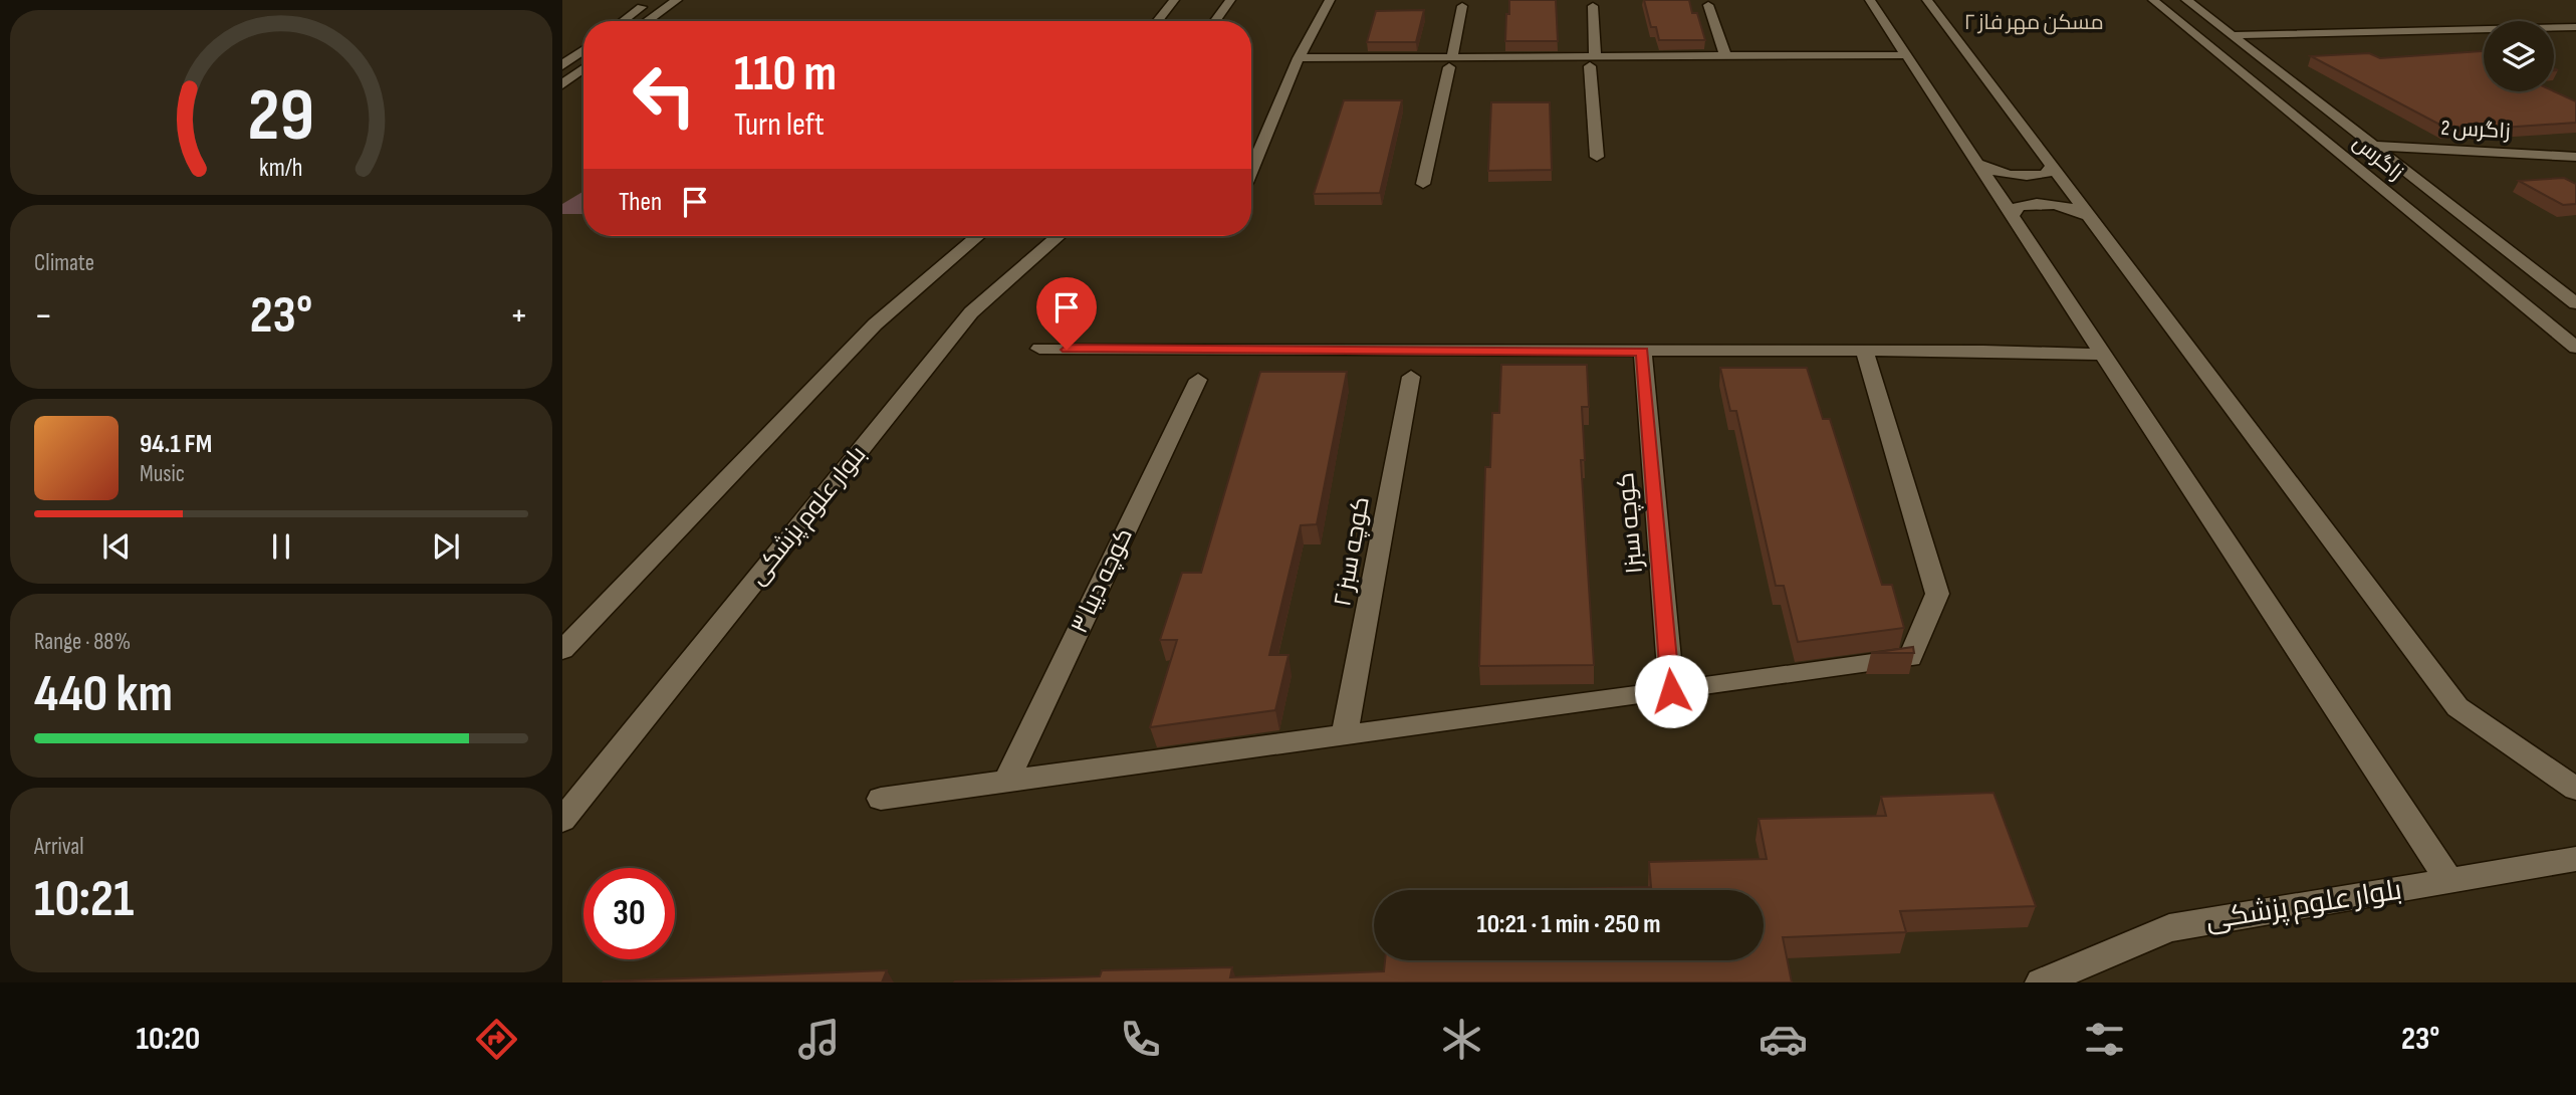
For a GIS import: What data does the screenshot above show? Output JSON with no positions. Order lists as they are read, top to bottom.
{
  "streets": {
    "street": [
      "زاگرس 2",
      "زاگرس",
      "بلوار علوم پزشکی",
      "کوچه سبز۱",
      "کوچه سبز ۲",
      "کوچه دیبا ۳"
    ]
  },
  "crossings": [
    ["زاگرس 2", "زاگرس"]
  ],
  "districts": ["مسکن مهر فاز ۲"],
  "page": {
    "turn": ["110 m", "Turn left"],
    "then": "Then",
    "tile": [
      "Climate",
      ["Range · 88%", "440 km"],
      ["Arrival", "10:21"]
    ],
    "heat": ["−", "23°", "+"],
    "song": ["94.1 FM", "Music"],
    "limit": "30",
    "trip": "10:21 · 1 min · 250 m",
    "tabs": ["10:20", "23°"],
    "gauge": ["29", "km/h"]
  }
}
